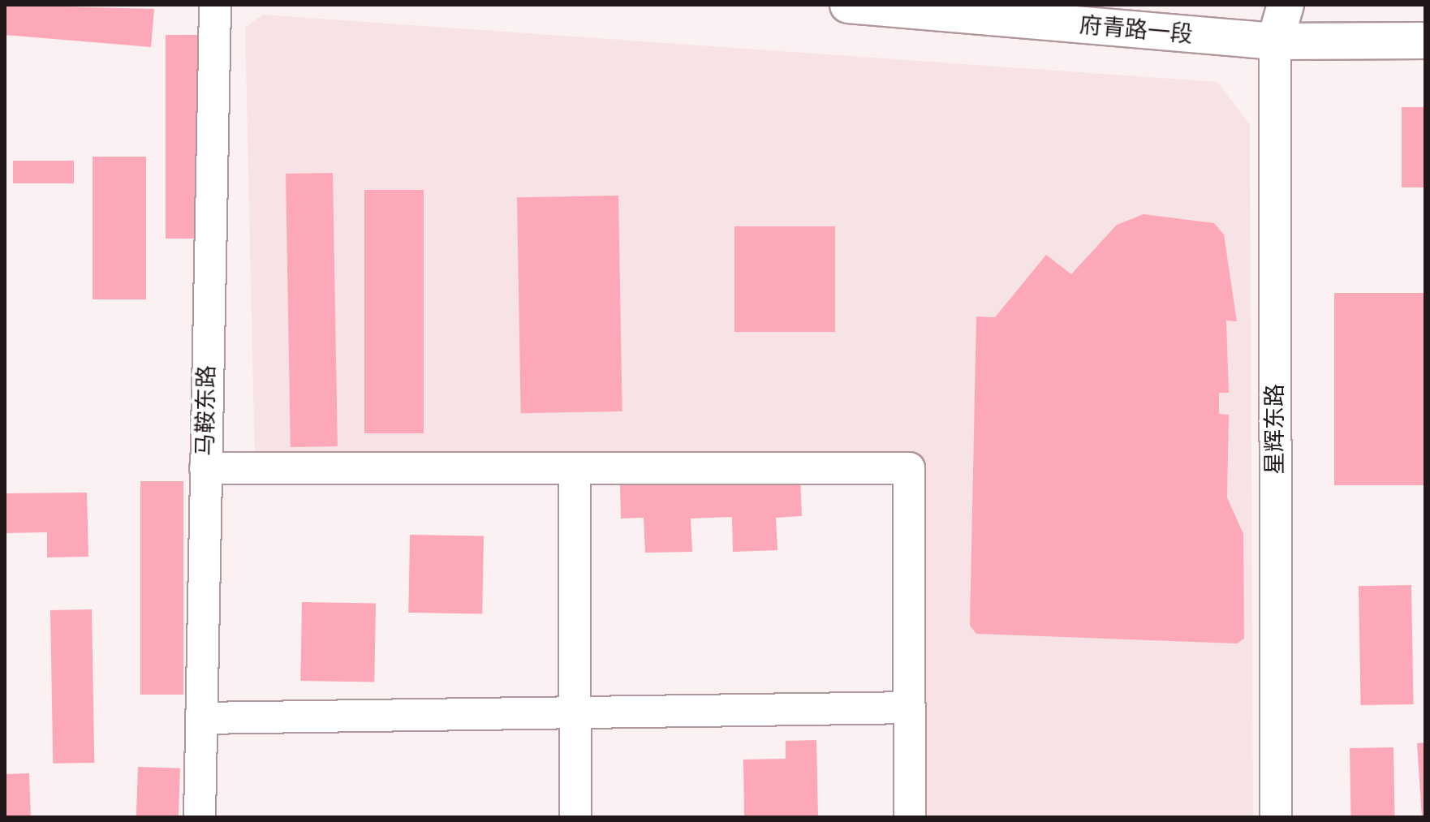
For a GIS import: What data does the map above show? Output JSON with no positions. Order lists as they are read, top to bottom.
{
  "streets": {
    "main road": ["府青路一段"],
    "street": ["马鞍东路", "星辉东路"]
  },
  "crossings": [
    ["府青路一段", "星辉东路"]
  ]
}
